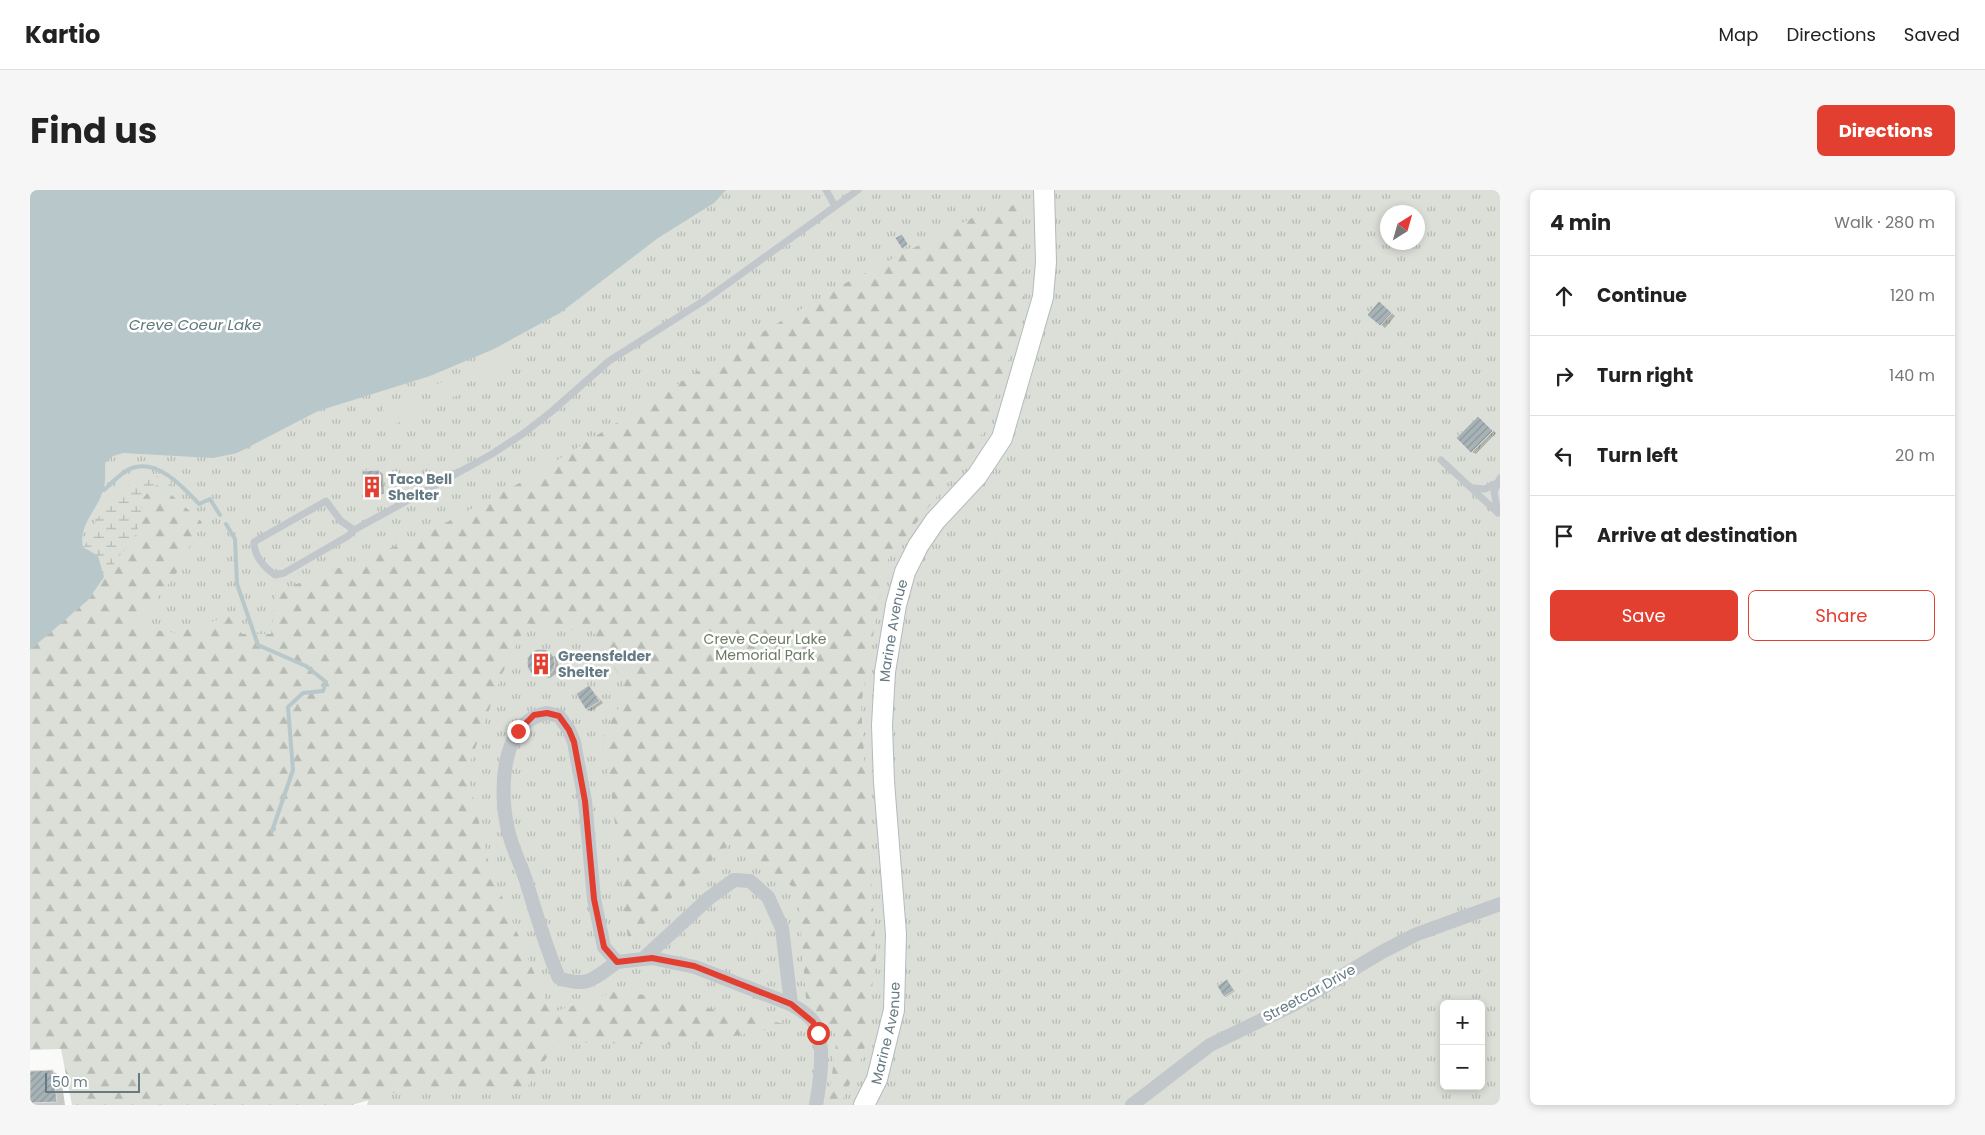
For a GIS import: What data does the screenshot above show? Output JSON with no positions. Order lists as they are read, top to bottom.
{
  "streets": {
    "main road": ["Marine Avenue"],
    "street": ["Streetcar Drive"]
  },
  "water": ["Creve Coeur Lake"],
  "parks": ["Creve Coeur Lake Memorial Park"],
  "places": {
    "building": ["Taco Bell Shelter", "Greensfelder Shelter"]
  },
  "scale_bar": "50 m",
  "north": "top right",
  "page": {
    "header": "Kartio",
    "nav": ["Map", "Directions", "Saved"],
    "title": "Find us",
    "buttons": [
      "Directions",
      ["Save", "Share"]
    ],
    "heading": ["4 min", "Walk · 280 m"],
    "list": [
      ["Continue", "120 m"],
      ["Turn right", "140 m"],
      ["Turn left", "20 m"],
      "Arrive at destination"
    ],
    "map_buttons": ["+", "−"],
    "scale": "50 m"
  }
}
